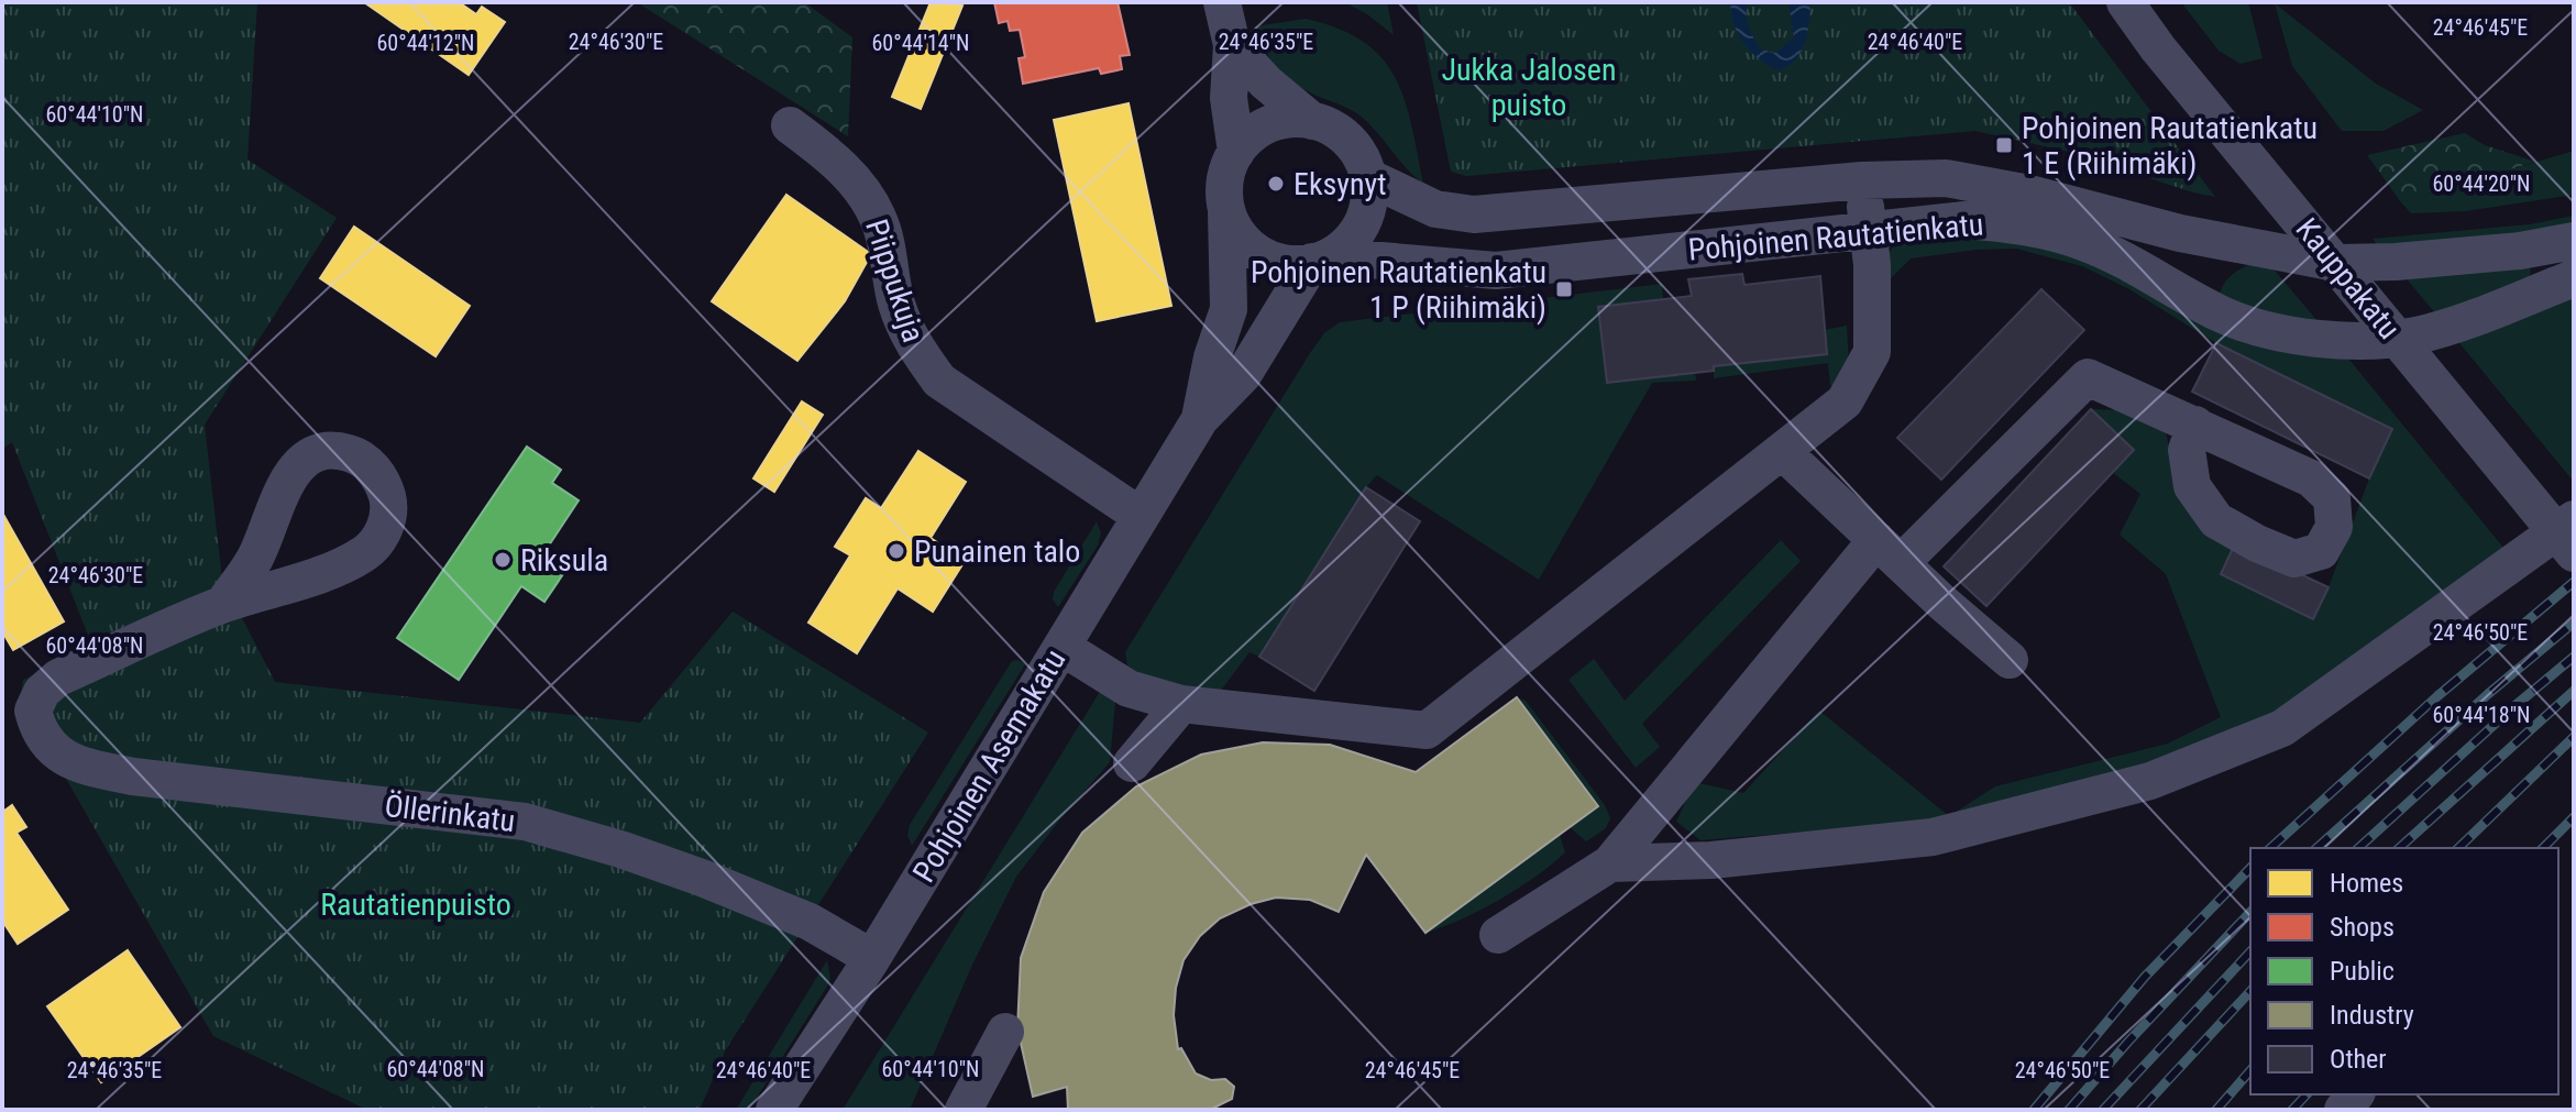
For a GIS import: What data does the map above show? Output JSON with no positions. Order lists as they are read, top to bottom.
{
  "streets": {
    "street": [
      "Pohjoinen Rautatienkatu",
      "Kauppakatu",
      "Piippukuja",
      "Pohjoinen Asemakatu",
      "Öllerinkatu"
    ]
  },
  "crossings": [
    ["Pohjoinen Rautatienkatu", "Pohjoinen Asemakatu"],
    ["Piippukuja", "Pohjoinen Asemakatu"],
    ["Pohjoinen Asemakatu", "Öllerinkatu"]
  ],
  "parks": ["Jukka Jalosen puisto", "Rautatienpuisto"],
  "places": {
    "transit": ["Pohjoinen Rautatienkatu 1 E (Riihimäki)", "Pohjoinen Rautatienkatu 1 P (Riihimäki)"],
    "other": ["Eksynyt", "Punainen talo", "Riksula"]
  },
  "legend": [
    "Homes",
    "Shops",
    "Public",
    "Industry",
    "Other"
  ],
  "coordinates": [
    "24°46'45\"E",
    "24°46'30\"E",
    "24°46'35\"E",
    "24°46'40\"E",
    "60°44'12\"N",
    "60°44'14\"N",
    "60°44'10\"N",
    "60°44'20\"N",
    "24°46'50\"E",
    "60°44'08\"N",
    "60°44'18\"N"
  ]
}
